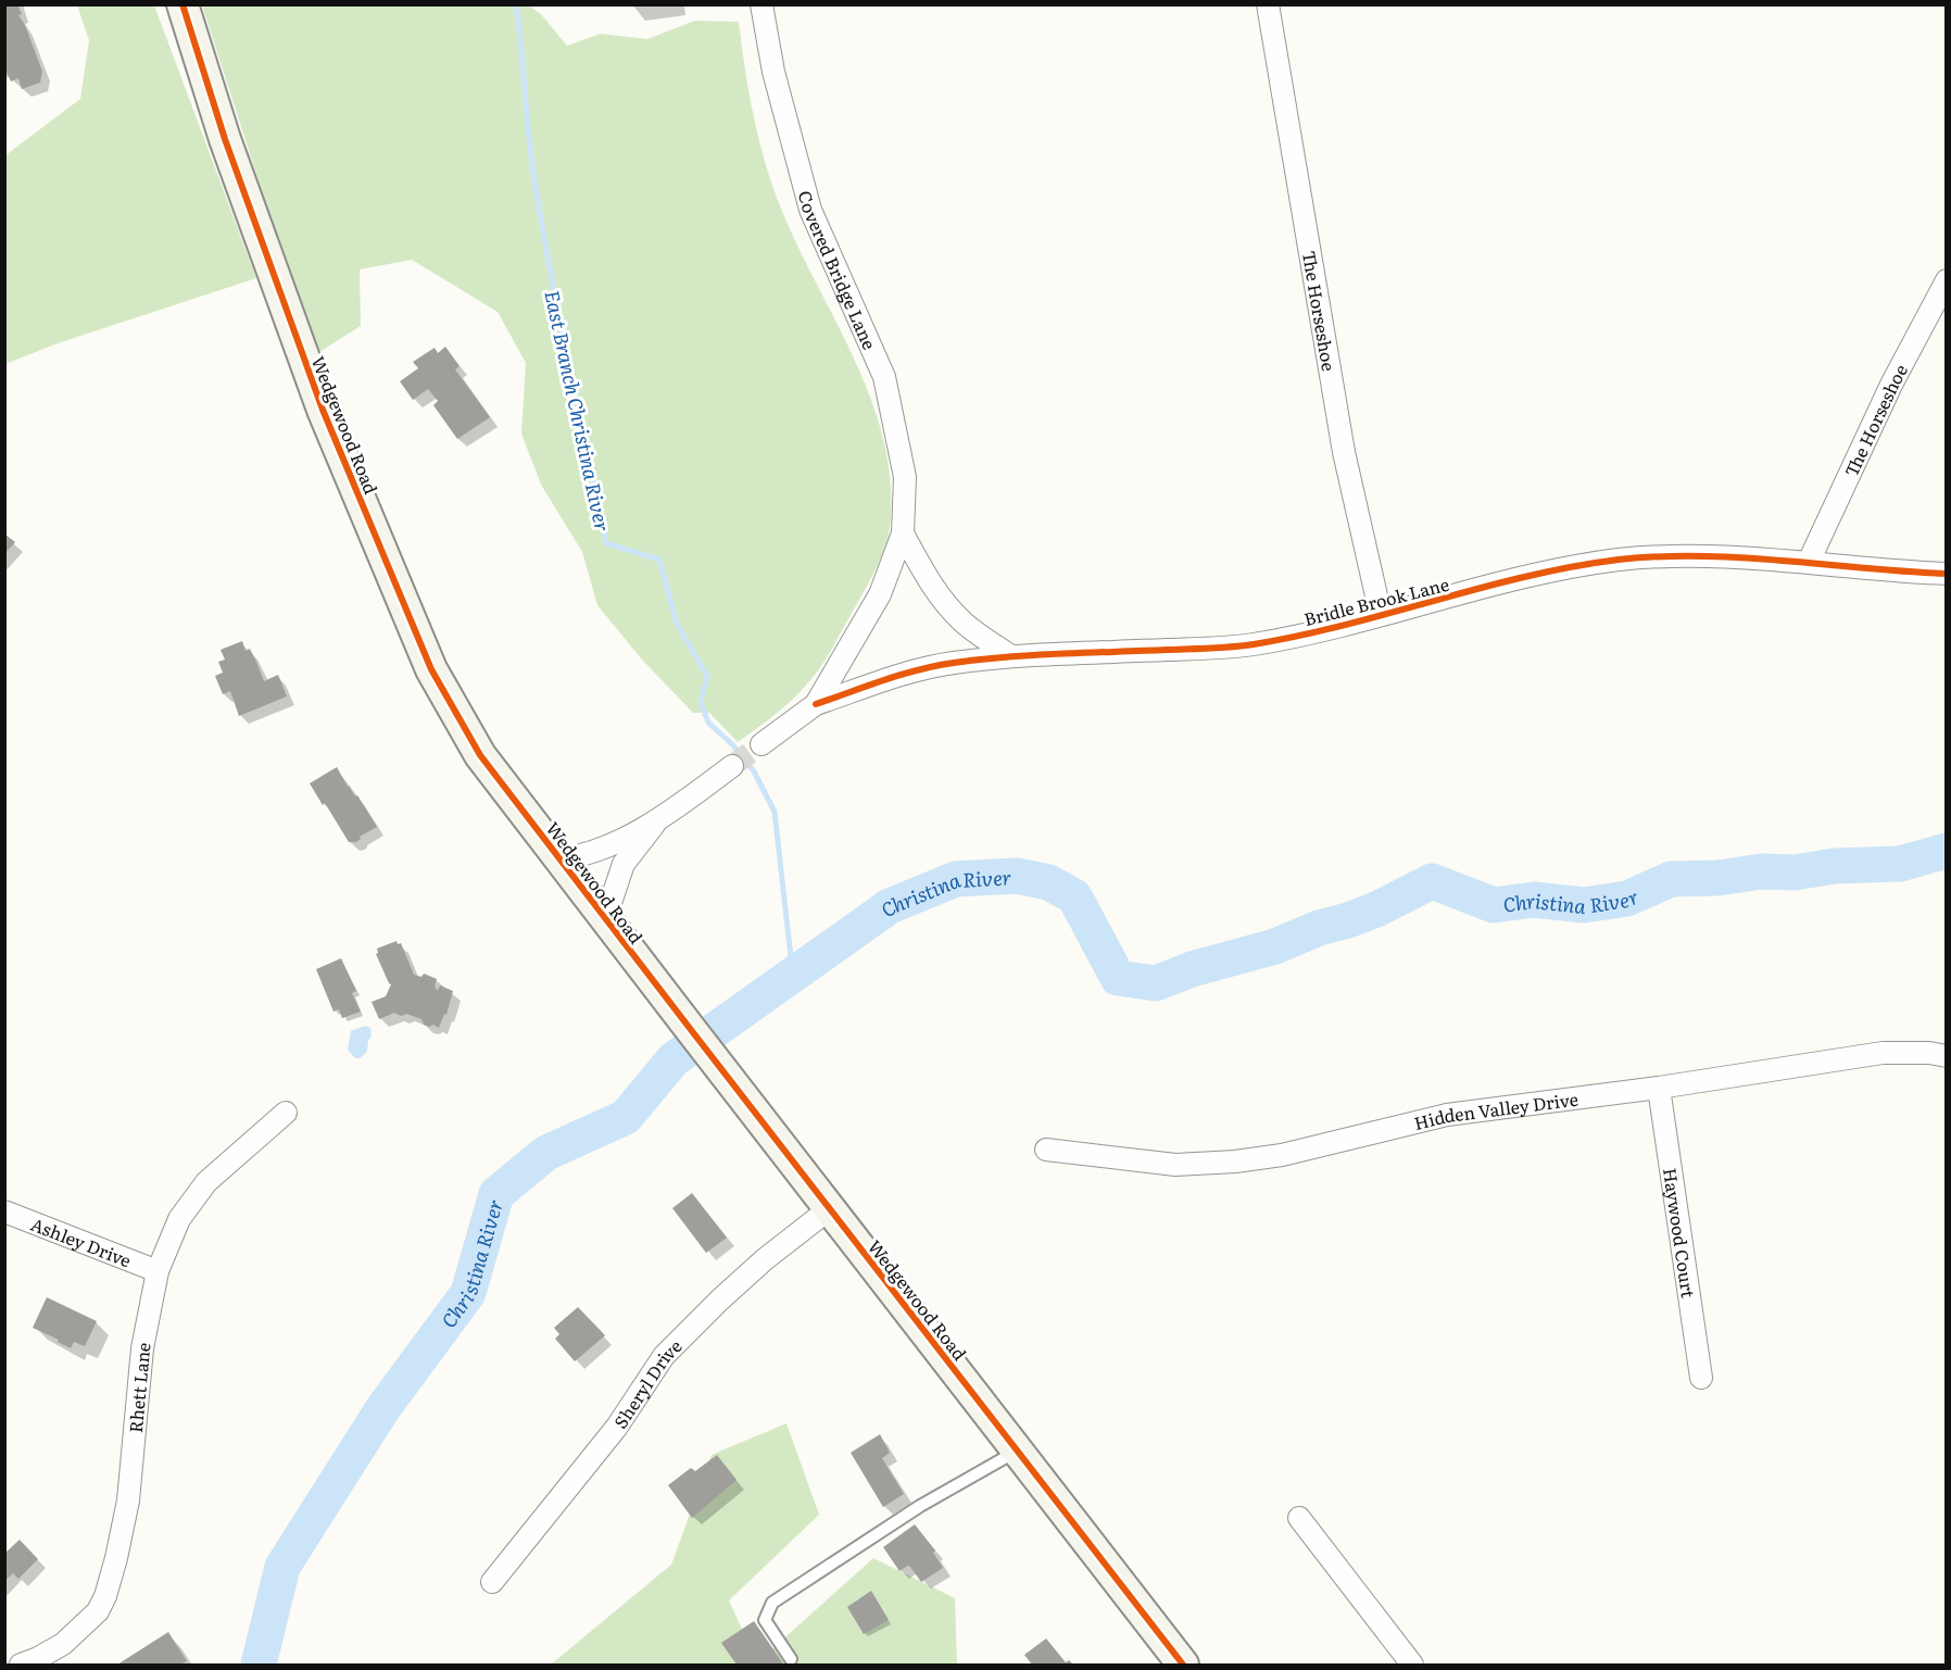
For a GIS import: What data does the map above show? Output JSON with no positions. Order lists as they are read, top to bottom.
{
  "streets": {
    "street": [
      "Covered Bridge Lane",
      "The Horseshoe",
      "Wedgewood Road",
      "Bridle Brook Lane",
      "Hidden Valley Drive",
      "Haywood Court",
      "Ashley Drive",
      "Sheryl Drive",
      "Rhett Lane"
    ]
  },
  "crossings": [
    ["Covered Bridge Lane", "Bridle Brook Lane"],
    ["The Horseshoe", "Bridle Brook Lane"],
    ["Wedgewood Road", "Sheryl Drive"],
    ["Hidden Valley Drive", "Haywood Court"],
    ["Ashley Drive", "Rhett Lane"]
  ],
  "water": ["East Branch Christina River", "Christina River"]
}
